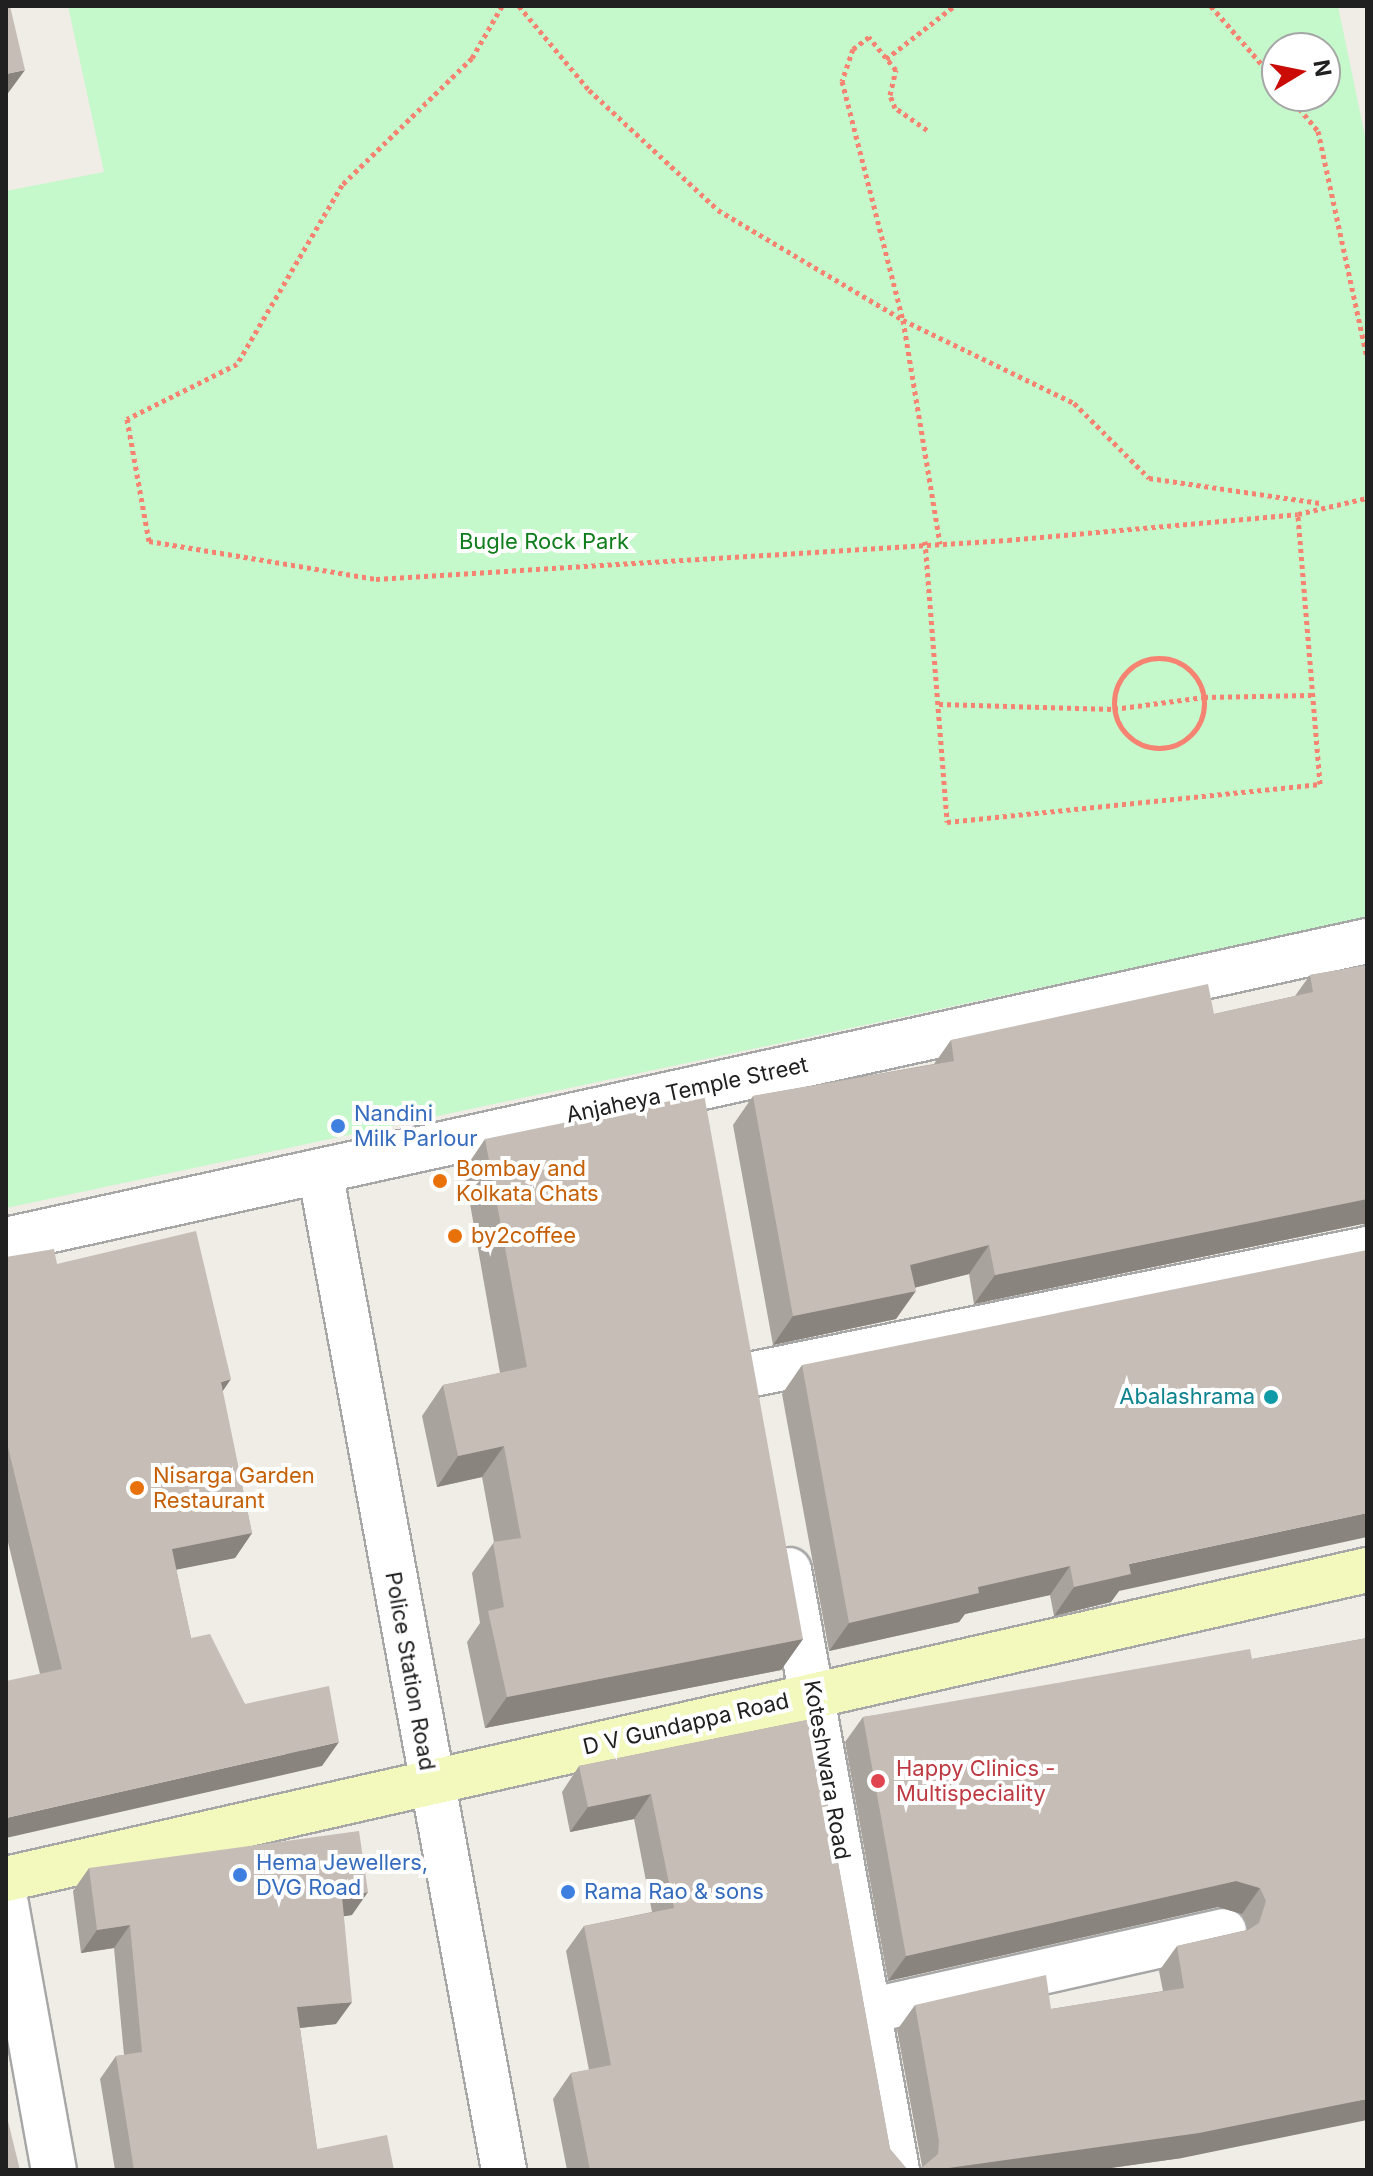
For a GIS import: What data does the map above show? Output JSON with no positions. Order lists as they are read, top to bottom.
{
  "streets": {
    "street": [
      "Anjaheya Temple Street",
      "Police Station Road",
      "D V Gundappa Road",
      "Koteshwara Road"
    ]
  },
  "crossings": [
    ["Anjaheya Temple Street", "Police Station Road"],
    ["Police Station Road", "D V Gundappa Road"],
    ["D V Gundappa Road", "Koteshwara Road"]
  ],
  "parks": ["Bugle Rock Park"],
  "places": [
    "Nandini Milk Parlour",
    "Bombay and Kolkata Chats",
    "by2coffee",
    "Abalashrama",
    "Nisarga Garden Restaurant",
    "Happy Clinics - Multispeciality",
    "Hema Jewellers, DVG Road",
    "Rama Rao & sons"
  ],
  "north": "right"
}
